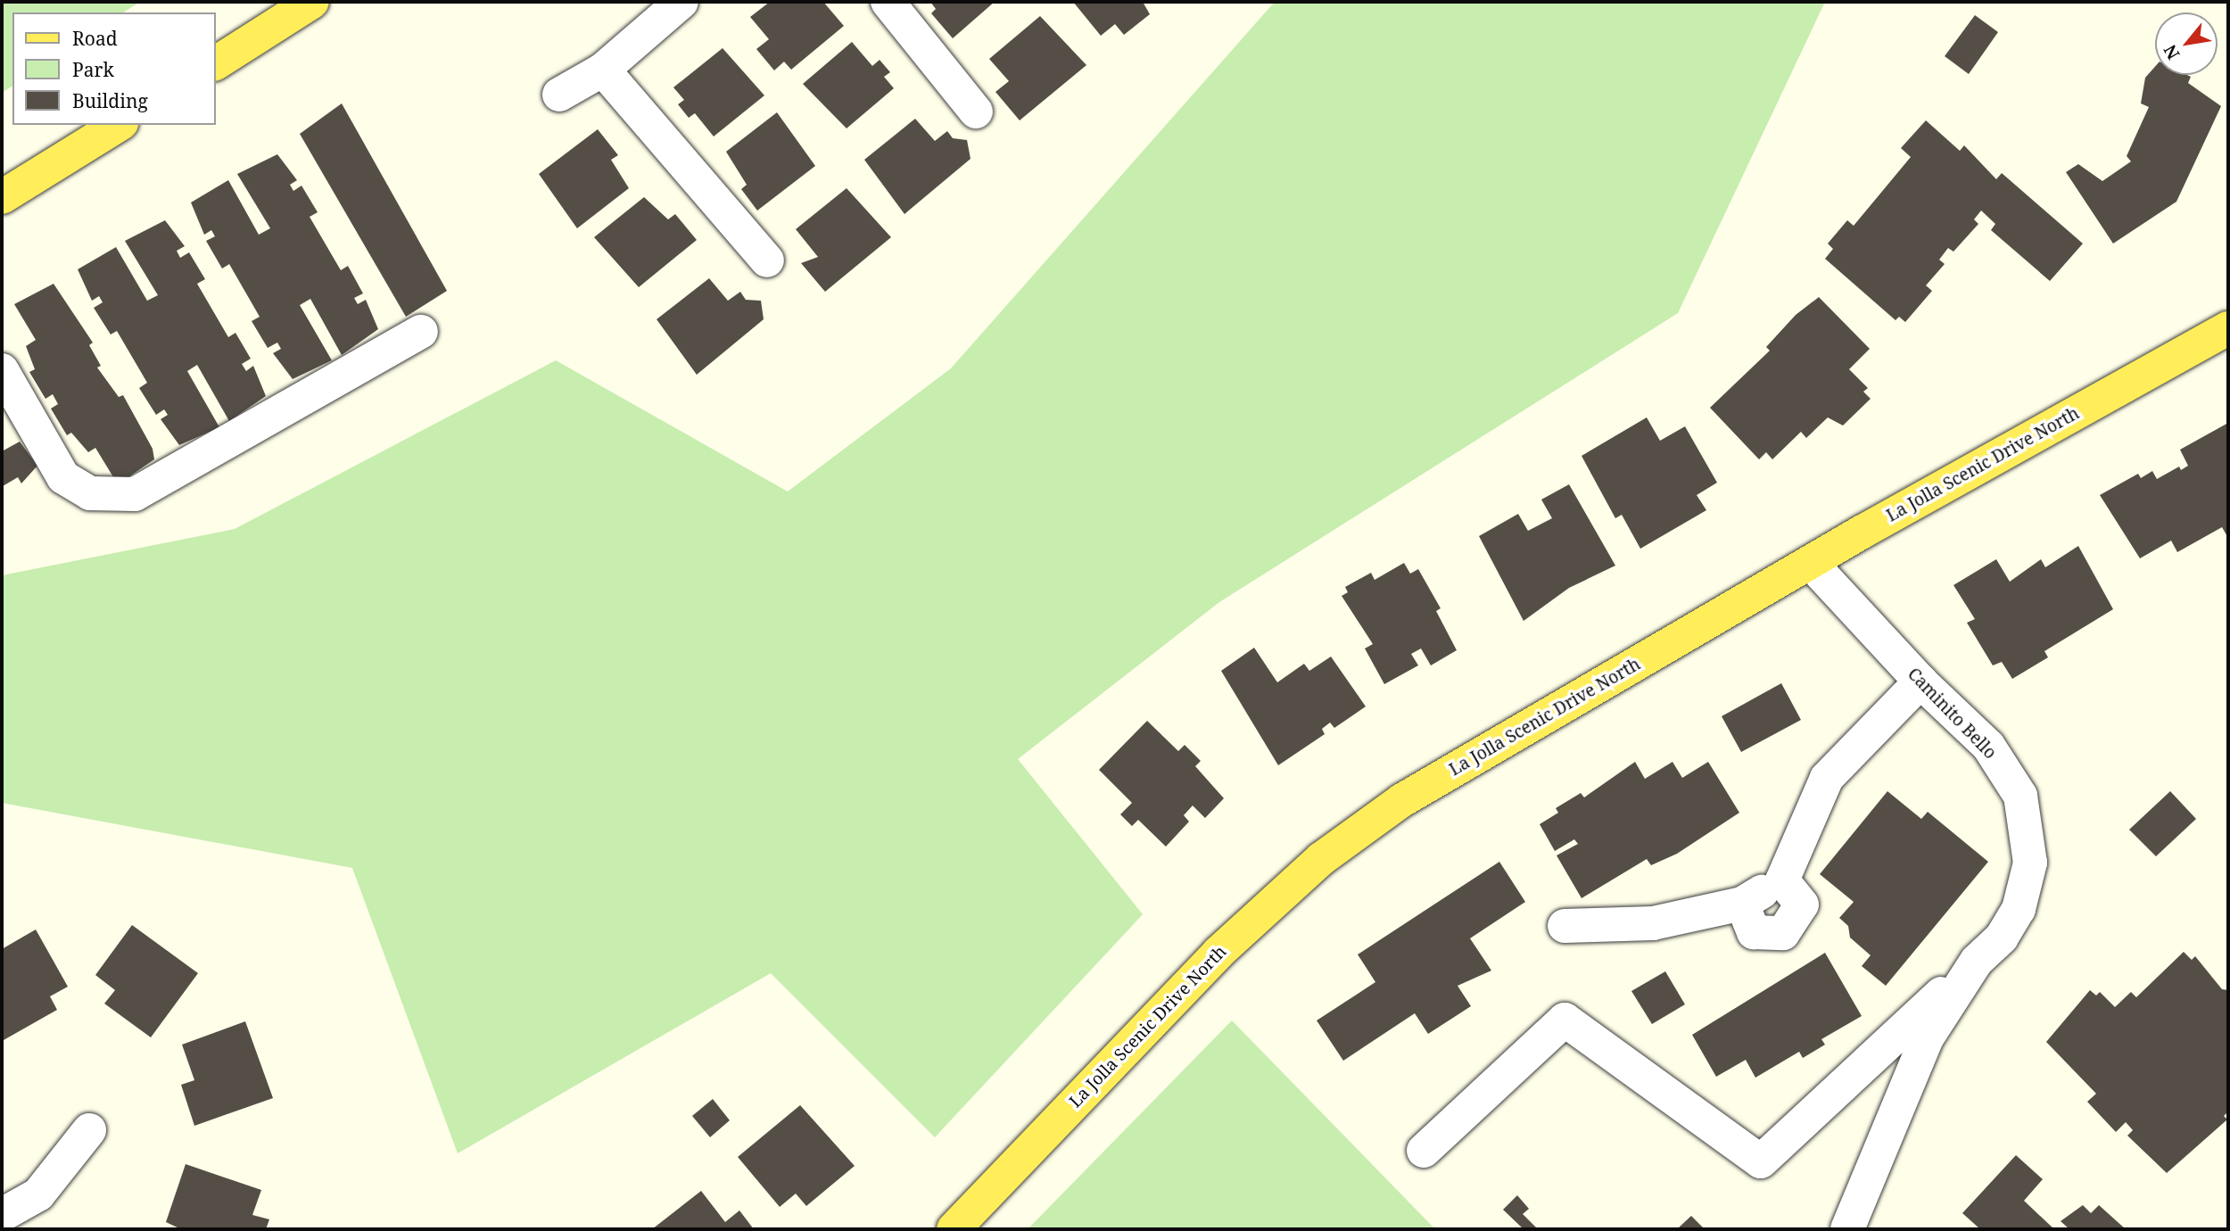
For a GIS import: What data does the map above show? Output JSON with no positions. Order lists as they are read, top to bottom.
{
  "streets": {
    "main road": ["La Jolla Scenic Drive North"],
    "street": ["Caminito Bello"]
  },
  "crossings": [
    ["La Jolla Scenic Drive North", "Caminito Bello"]
  ],
  "legend": ["Road", "Park", "Building"],
  "north": "bottom left"
}
